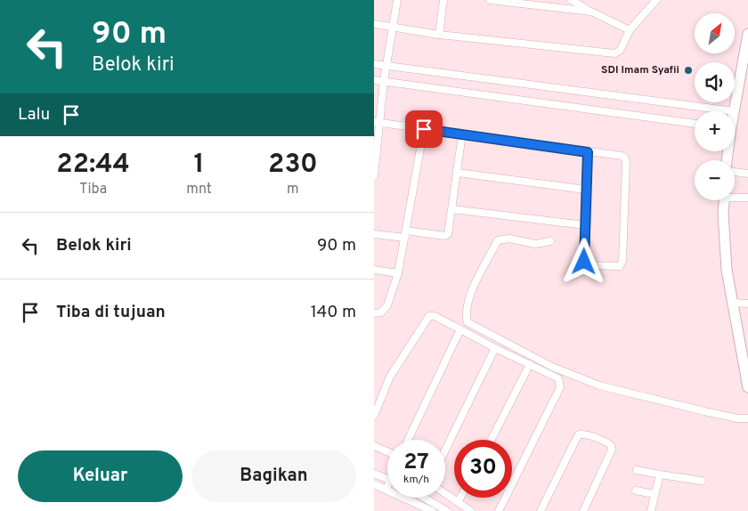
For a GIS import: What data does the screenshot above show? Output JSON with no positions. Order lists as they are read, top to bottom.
{
  "places": ["SDI Imam Syafii"],
  "north": "top right",
  "page": {
    "turn": ["90 m", "Belok kiri"],
    "map_buttons": ["+", "−"],
    "then": "Lalu",
    "eta": [
      "22:44",
      "Tiba",
      "1",
      "mnt",
      "230",
      "m"
    ],
    "list": [
      {
        "name": "Belok kiri",
        "value": "90 m"
      },
      {
        "name": "Tiba di tujuan",
        "value": "140 m"
      }
    ],
    "speed": "27 km/h",
    "limit": "30",
    "buttons": ["Keluar", "Bagikan"]
  }
}
